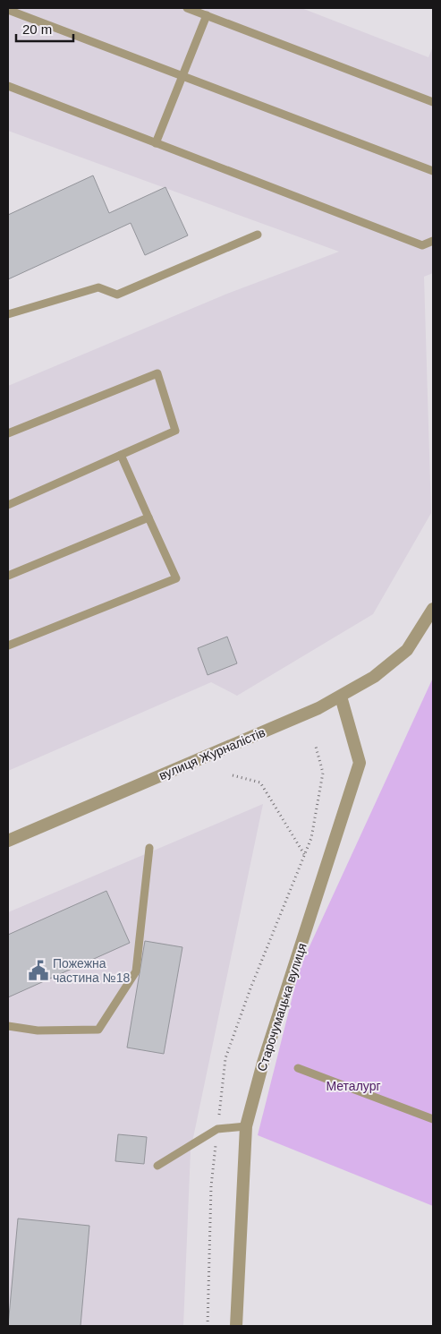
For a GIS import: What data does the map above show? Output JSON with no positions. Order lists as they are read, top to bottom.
{
  "streets": {
    "street": ["вулиця Журналістів", "Старочумацька вулиця"]
  },
  "crossings": [
    ["вулиця Журналістів", "Старочумацька вулиця"]
  ],
  "parks": ["Металург"],
  "places": {
    "public building": ["Пожежна частина №18"]
  },
  "scale_bar": "20 m"
}
